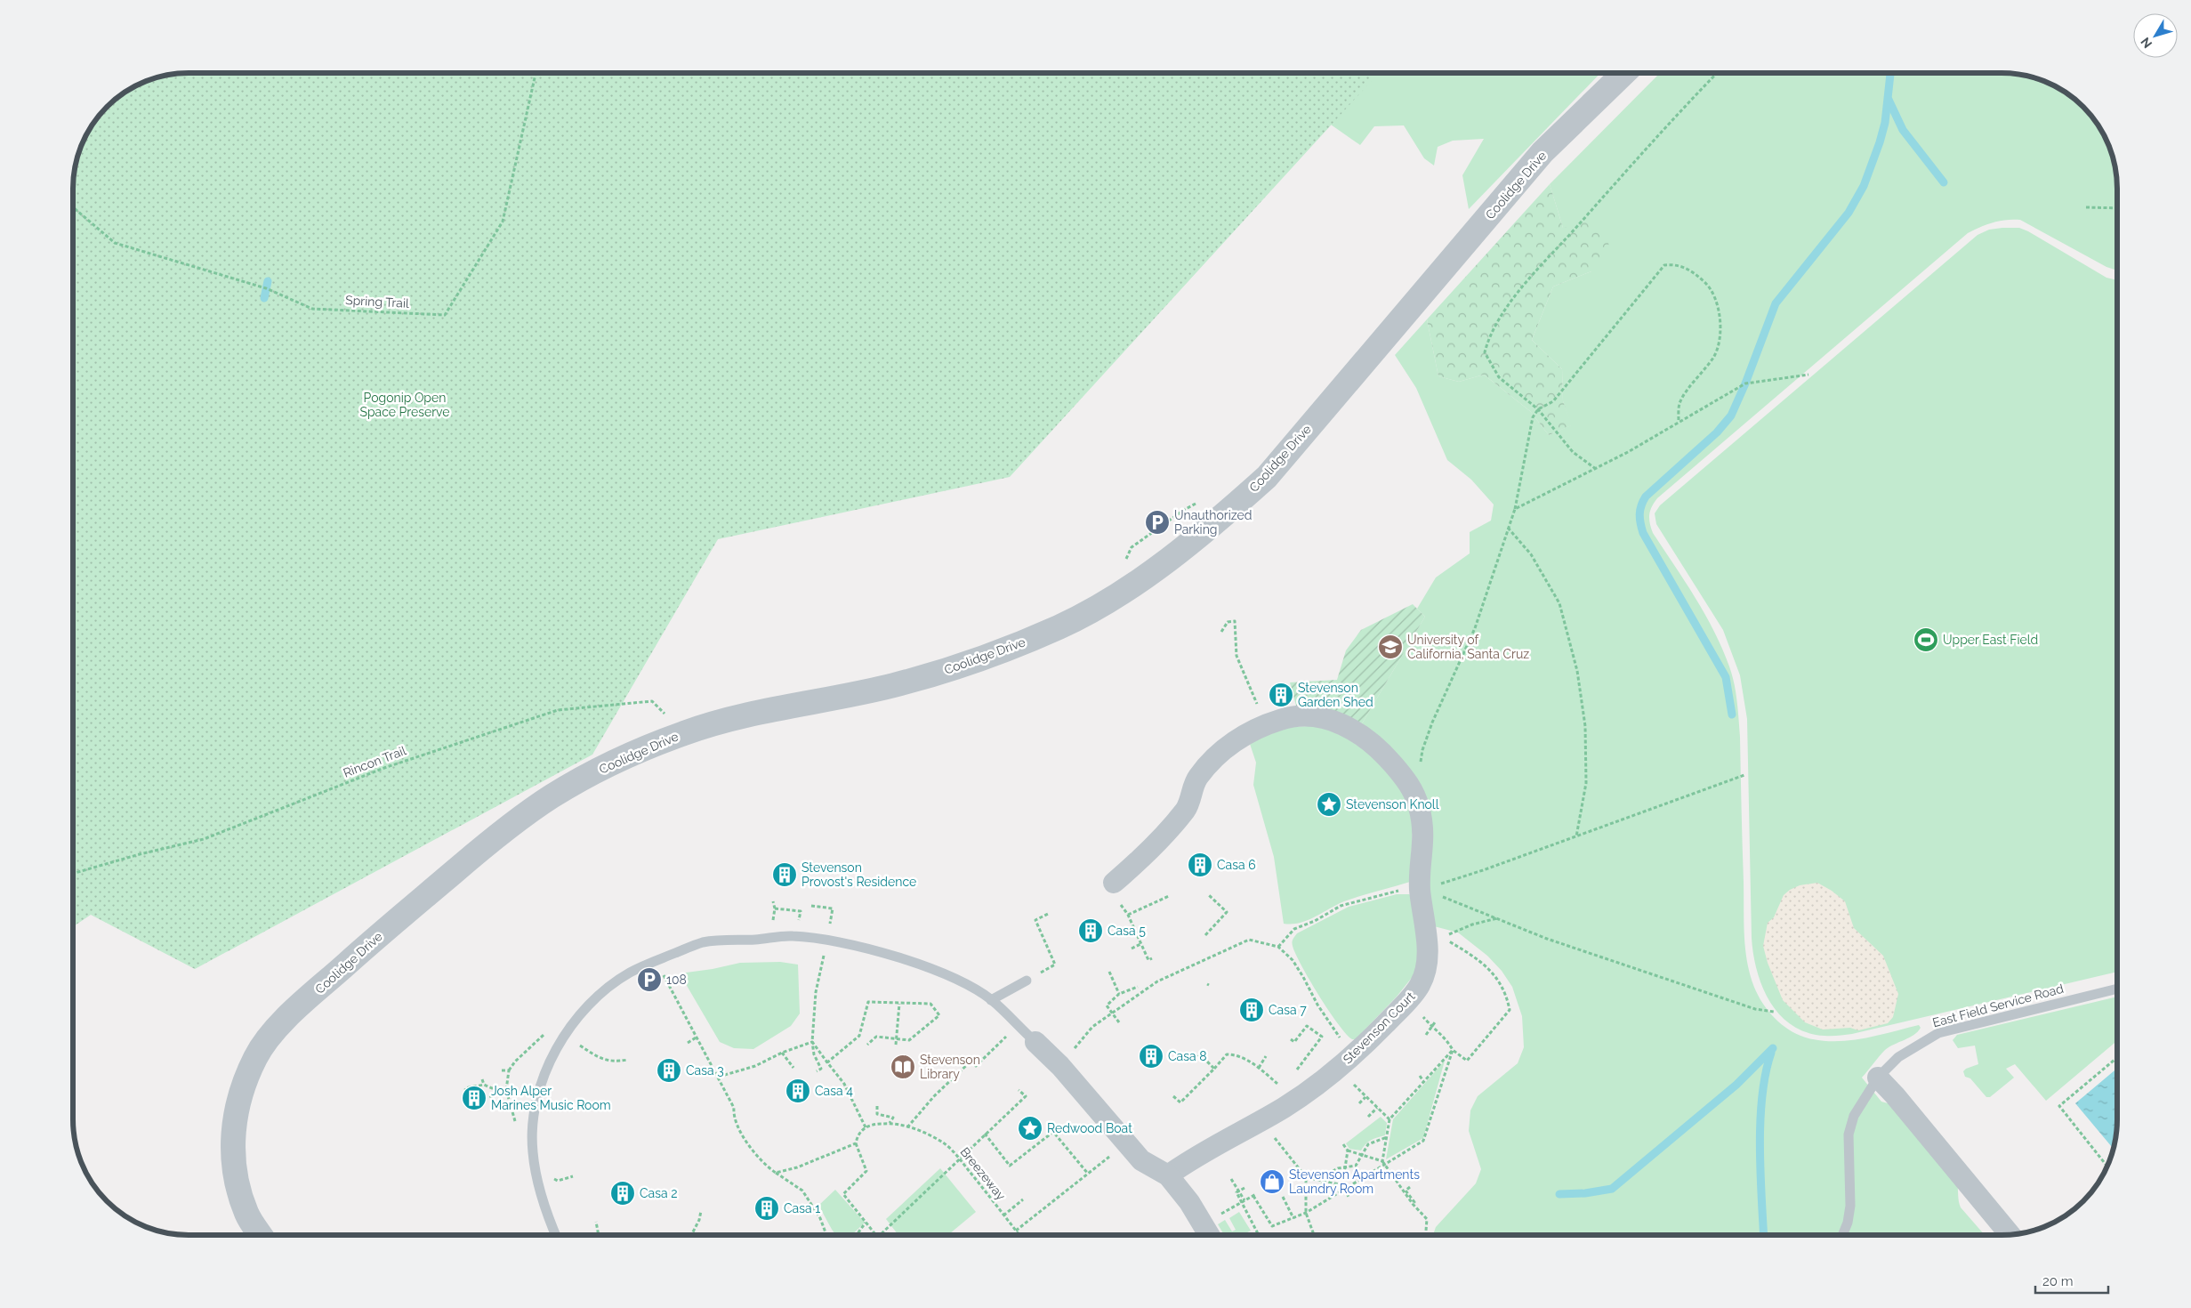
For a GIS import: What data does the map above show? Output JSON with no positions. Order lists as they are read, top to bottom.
{
  "streets": {
    "street": ["Coolidge Drive", "Stevenson Court"],
    "lane": ["East Field Service Road"],
    "path": ["Spring Trail", "Rincon Trail", "Breezeway"]
  },
  "crossings": [
    ["Coolidge Drive", "Rincon Trail"]
  ],
  "parks": ["Pogonip Open Space Preserve"],
  "places": {
    "parking": ["Unauthorized Parking", "108"],
    "sports": ["Upper East Field"],
    "school or university": ["University of California, Santa Cruz"],
    "building": [
      "Stevenson Garden Shed",
      "Casa 6",
      "Stevenson Provost's Residence",
      "Casa 5",
      "Casa 7",
      "Casa 8",
      "Casa 3",
      "Casa 4",
      "Josh Alper Marines Music Room",
      "Casa 2",
      "Casa 1"
    ],
    "place": ["Stevenson Knoll", "Redwood Boat"],
    "library": ["Stevenson Library"],
    "shop": ["Stevenson Apartments Laundry Room"]
  },
  "scale_bar": "20 m",
  "north": "bottom left"
}
